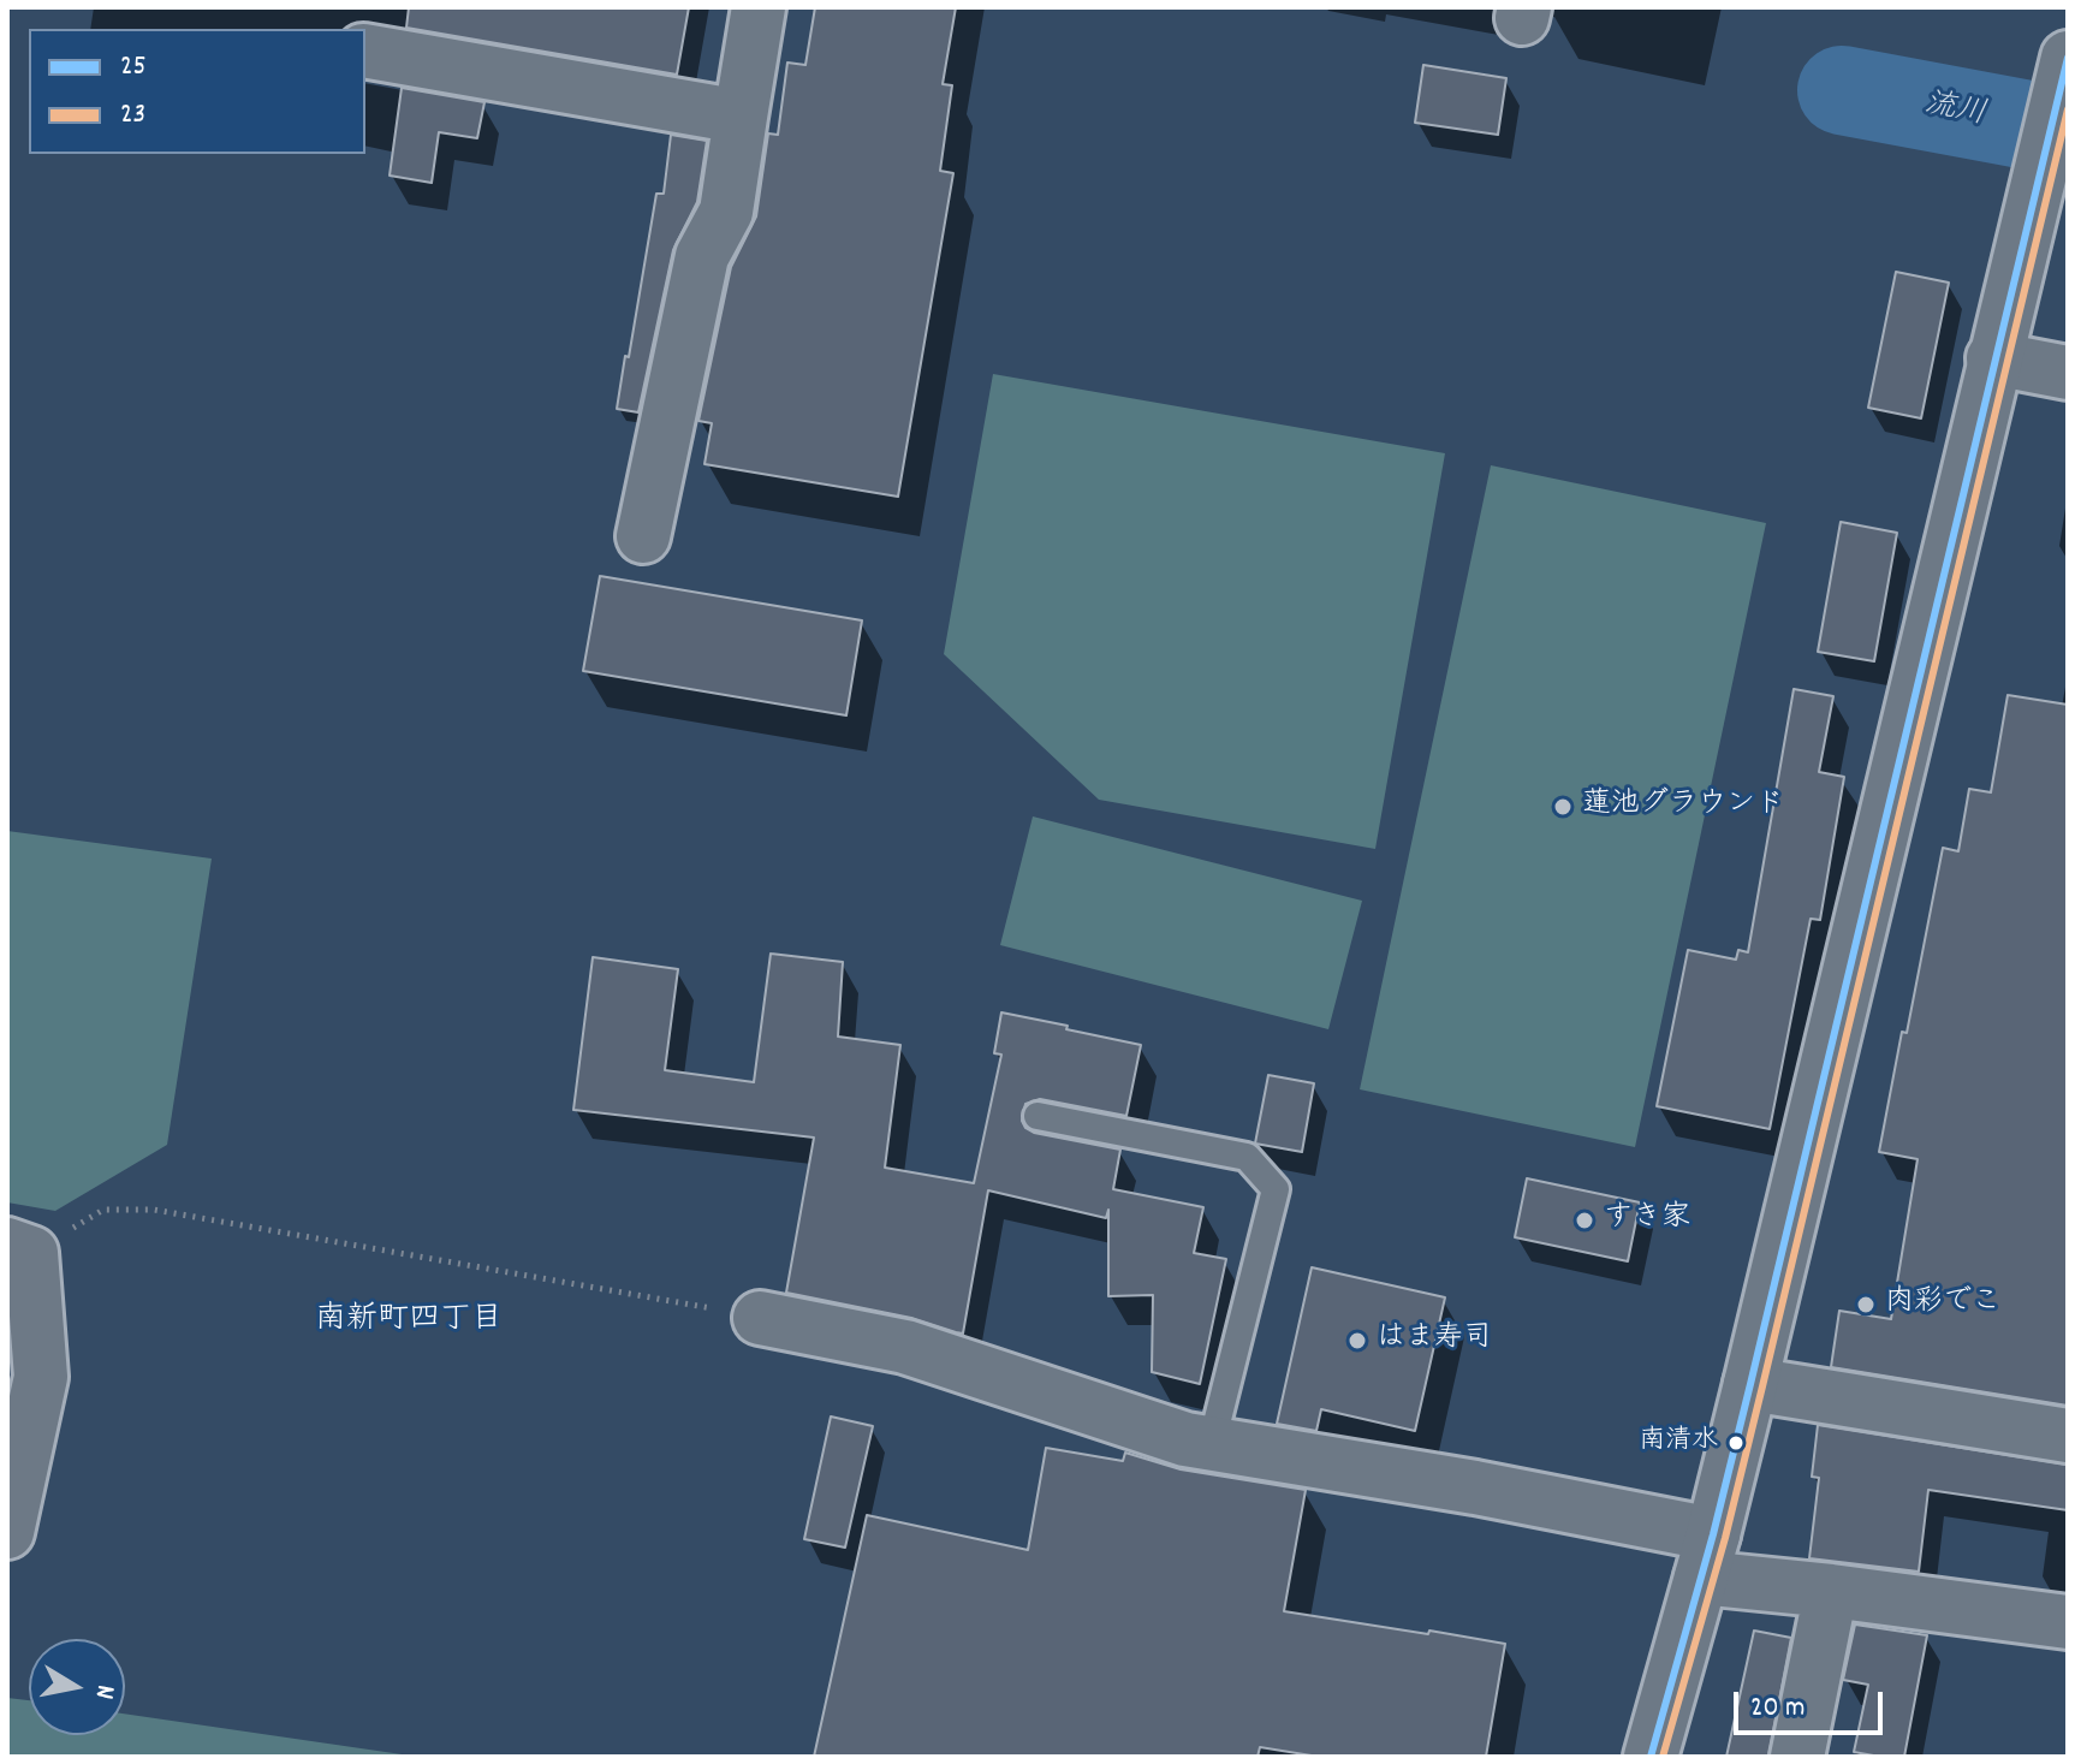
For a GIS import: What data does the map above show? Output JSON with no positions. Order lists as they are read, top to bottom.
{
  "districts": ["南新町四丁目"],
  "water": ["流川"],
  "places": [
    "蓮池グラウンド",
    "すき家",
    "肉彩でこ",
    "はま寿司",
    "南清水"
  ],
  "lines": ["transit line 25", "transit line 23"],
  "legend": ["25", "23"],
  "scale_bar": "20 m",
  "north": "right"
}
